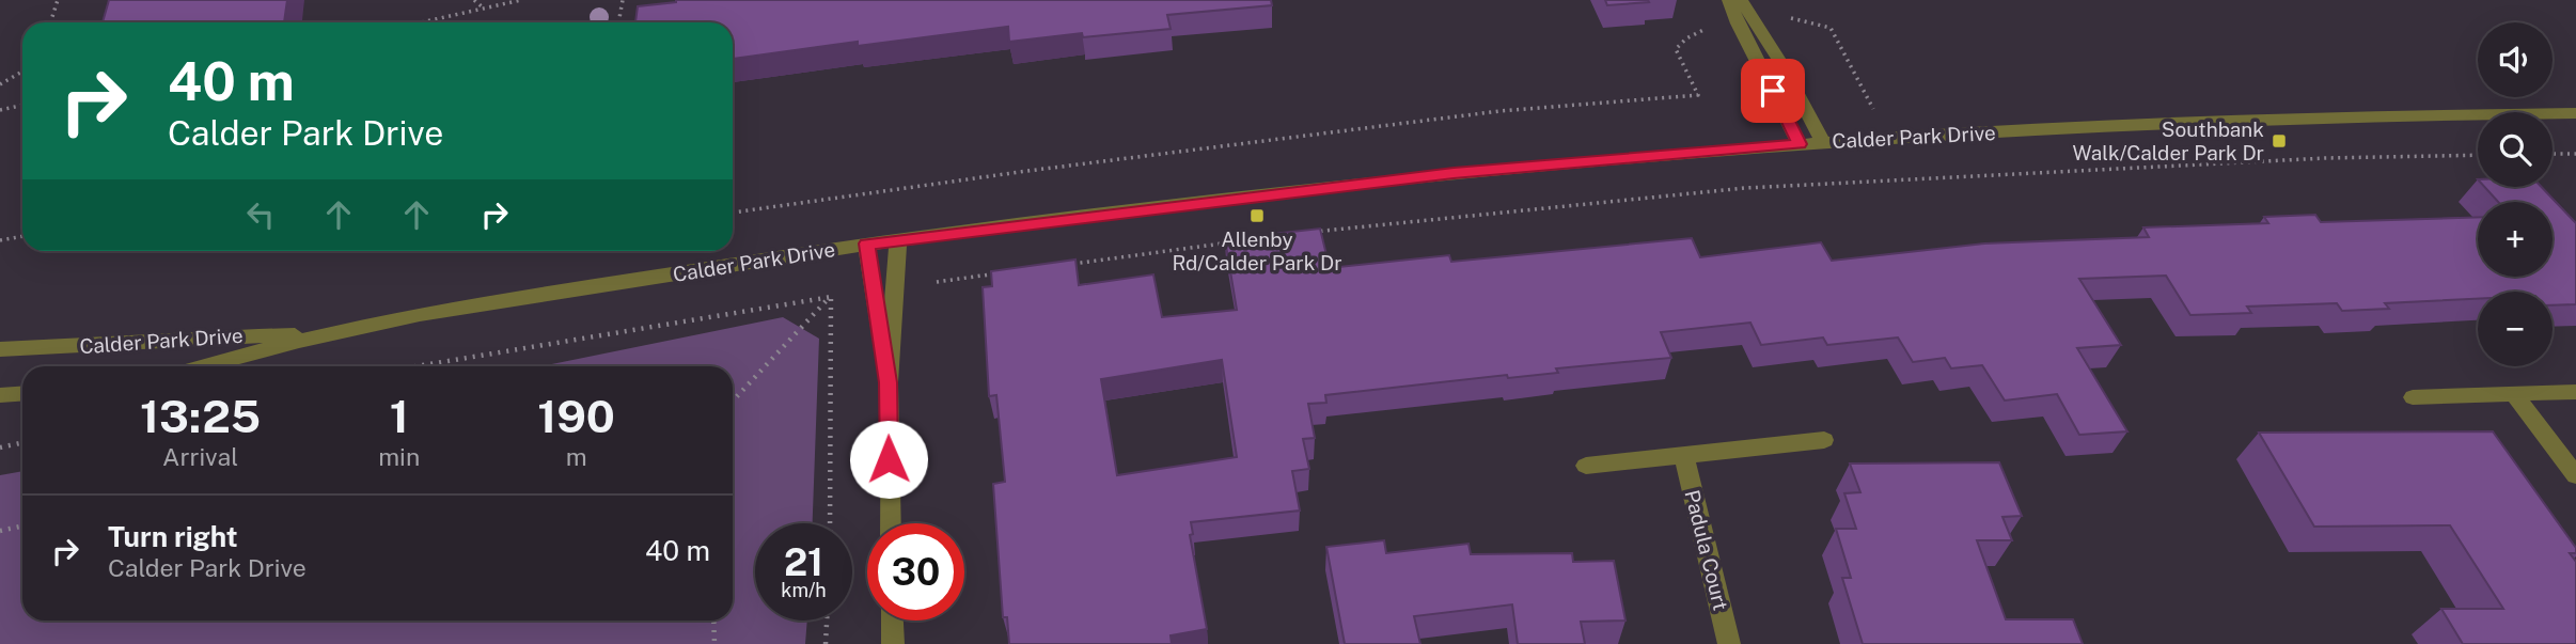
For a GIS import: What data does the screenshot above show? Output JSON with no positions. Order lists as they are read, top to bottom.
{
  "streets": {
    "street": ["Calder Park Drive", "Padula Court"]
  },
  "places": {
    "transit": ["Southbank Walk/Calder Park Dr", "Allenby Rd/Calder Park Dr"]
  },
  "page": {
    "map_buttons": ["+", "−"],
    "turn": ["40 m", "Calder Park Drive"],
    "eta": [
      "13:25",
      "Arrival",
      "1",
      "min",
      "190",
      "m"
    ],
    "list": [
      {
        "name": "Turn right",
        "note": "Calder Park Drive",
        "value": "40 m"
      }
    ],
    "speed": "21 km/h",
    "limit": "30"
  }
}
